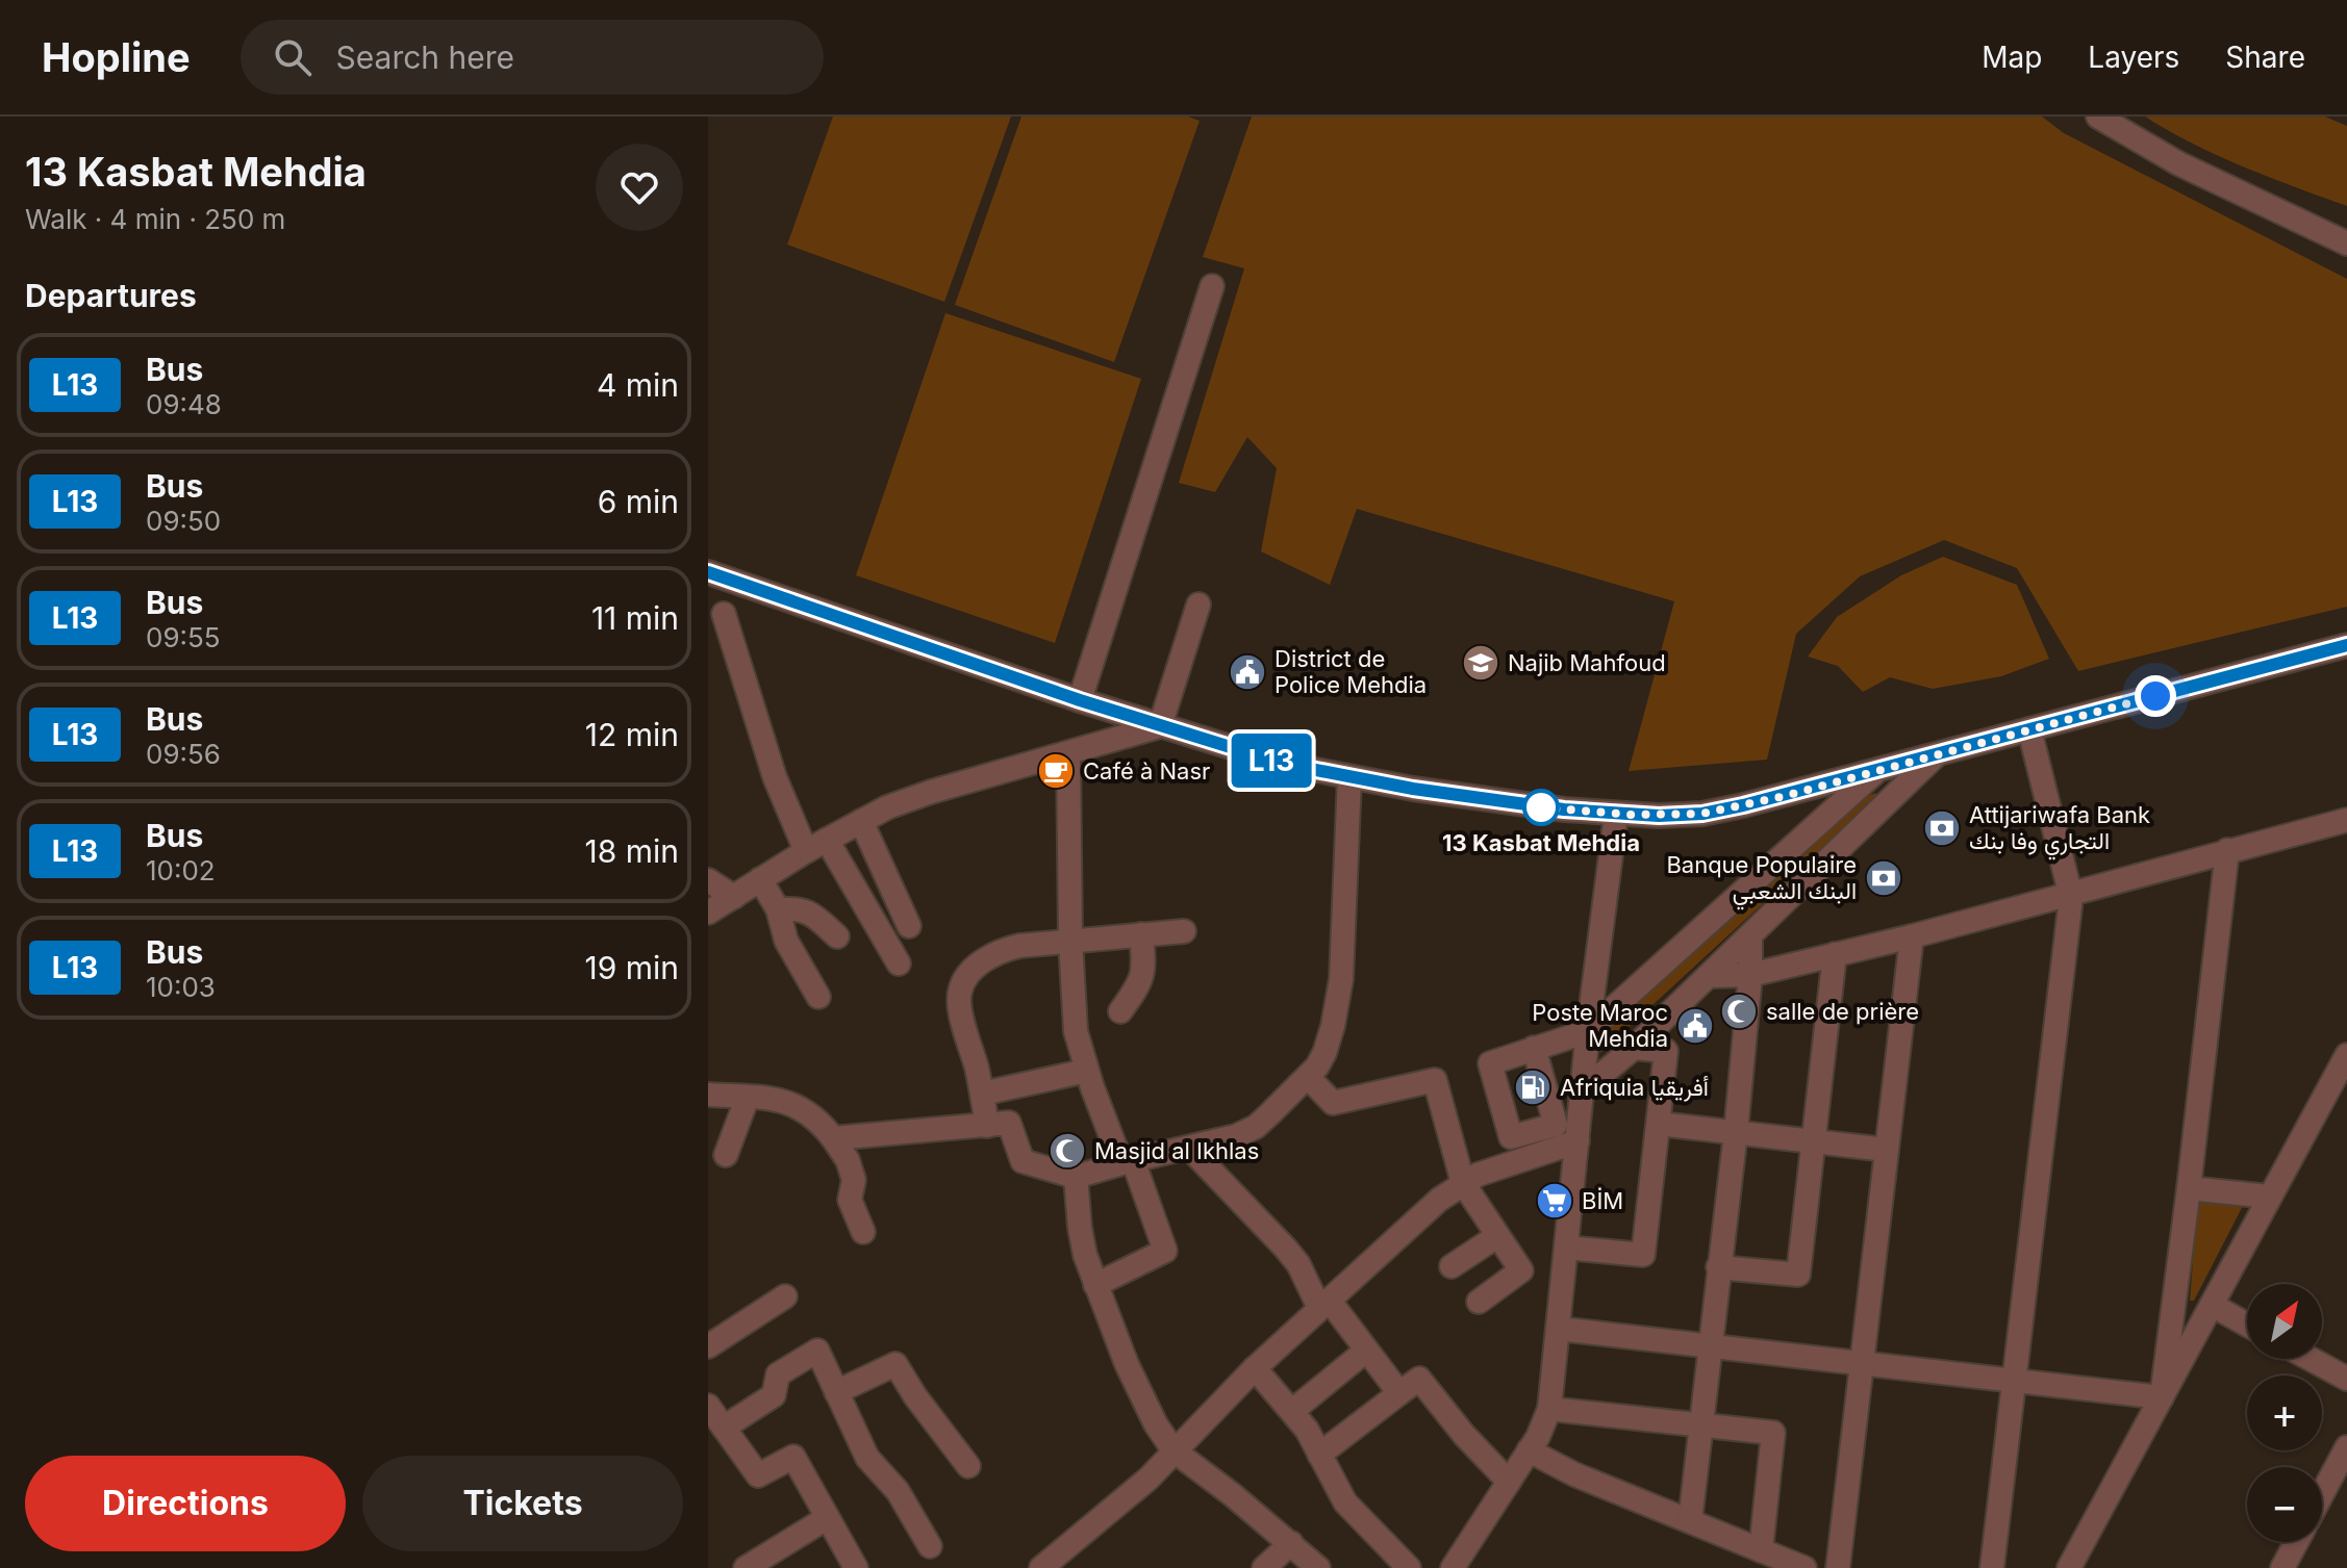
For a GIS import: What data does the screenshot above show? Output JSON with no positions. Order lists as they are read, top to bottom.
{
  "places": {
    "school or university": ["Najib Mahfoud"],
    "public building": ["District de Police Mehdia", "Poste Maroc Mehdia"],
    "cafe": ["Café à Nasr"],
    "other": ["13 Kasbat Mehdia"],
    "bank": ["Attijariwafa Bank التجاري وفا بنك", "Banque Populaire البنك الشعبي"],
    "mosque": ["salle de prière", "Masjid al Ikhlas"],
    "fuel station": ["Afriquia أفريقيا"],
    "supermarket": ["BİM"]
  },
  "lines": ["bus line L13"],
  "north": "top right",
  "page": {
    "header": "Hopline",
    "search": "Search here",
    "nav": ["Map", "Layers", "Share"],
    "heading": [
      ["13 Kasbat Mehdia", "Walk · 4 min · 250 m"],
      "Departures"
    ],
    "on_map": "L13",
    "list": [
      {
        "mark": "L13",
        "name": "Bus",
        "note": "09:48",
        "value": "4 min"
      },
      {
        "mark": "L13",
        "name": "Bus",
        "note": "09:50",
        "value": "6 min"
      },
      {
        "mark": "L13",
        "name": "Bus",
        "note": "09:55",
        "value": "11 min"
      },
      {
        "mark": "L13",
        "name": "Bus",
        "note": "09:56",
        "value": "12 min"
      },
      {
        "mark": "L13",
        "name": "Bus",
        "note": "10:02",
        "value": "18 min"
      },
      {
        "mark": "L13",
        "name": "Bus",
        "note": "10:03",
        "value": "19 min"
      }
    ],
    "map_buttons": ["+", "−"],
    "buttons": ["Directions", "Tickets"]
  }
}
